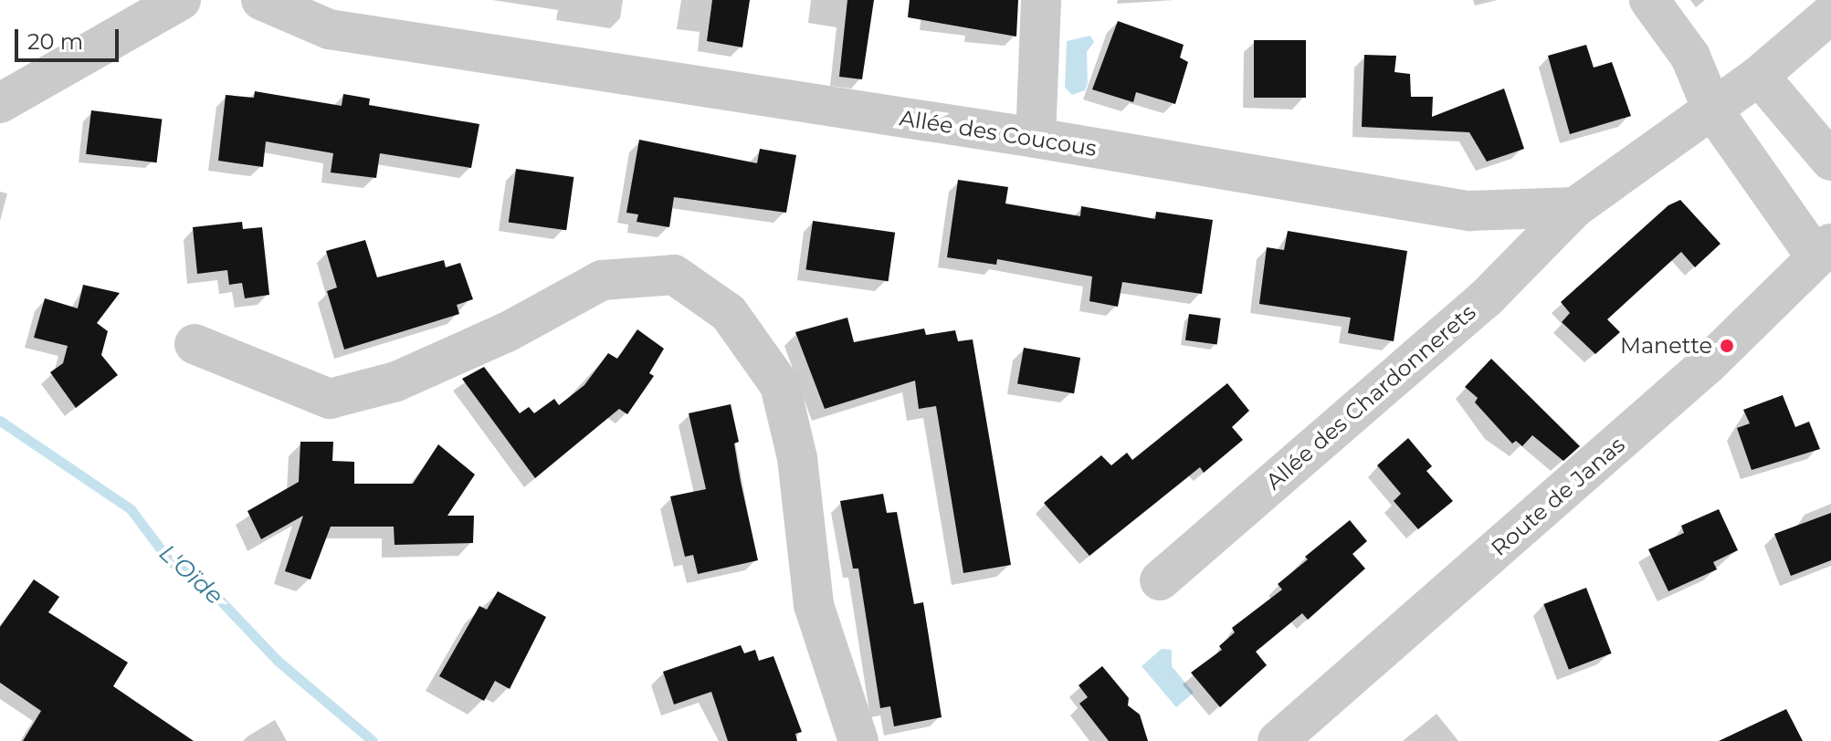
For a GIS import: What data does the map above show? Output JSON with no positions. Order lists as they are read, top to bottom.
{
  "streets": {
    "street": ["Allée des Coucous", "Allée des Chardonnerets", "Route de Janas"]
  },
  "crossings": [
    ["Allée des Coucous", "Allée des Chardonnerets"]
  ],
  "water": ["L'Oïde"],
  "places": ["Manette"],
  "scale_bar": "20 m"
}
